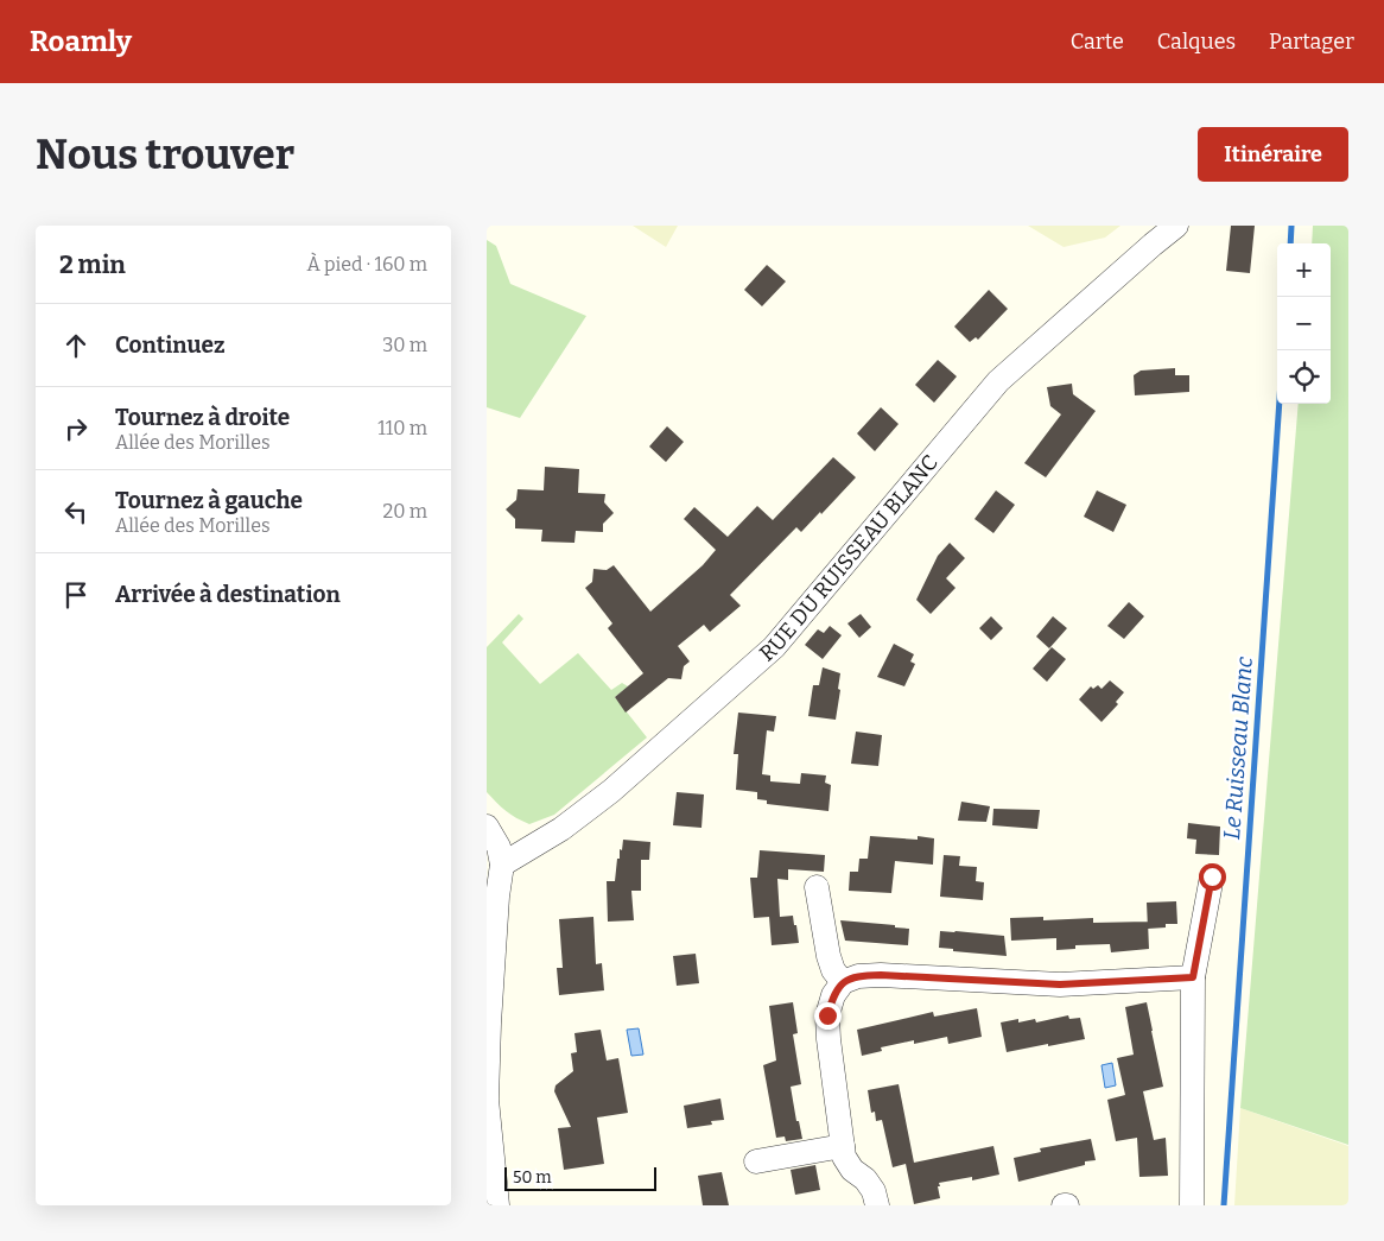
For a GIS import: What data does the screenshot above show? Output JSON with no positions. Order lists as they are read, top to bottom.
{
  "streets": {
    "street": ["RUE DU RUISSEAU BLANC"]
  },
  "water": ["Le Ruisseau Blanc"],
  "scale_bar": "50 m",
  "page": {
    "header": "Roamly",
    "nav": ["Carte", "Calques", "Partager"],
    "buttons": "Itinéraire",
    "title": "Nous trouver",
    "heading": ["2 min", "À pied · 160 m"],
    "map_buttons": ["+", "−"],
    "list": [
      ["Continuez", "30 m"],
      ["Tournez à droite", "Allée des Morilles", "110 m"],
      ["Tournez à gauche", "Allée des Morilles", "20 m"],
      "Arrivée à destination"
    ],
    "scale": "50 m"
  }
}
